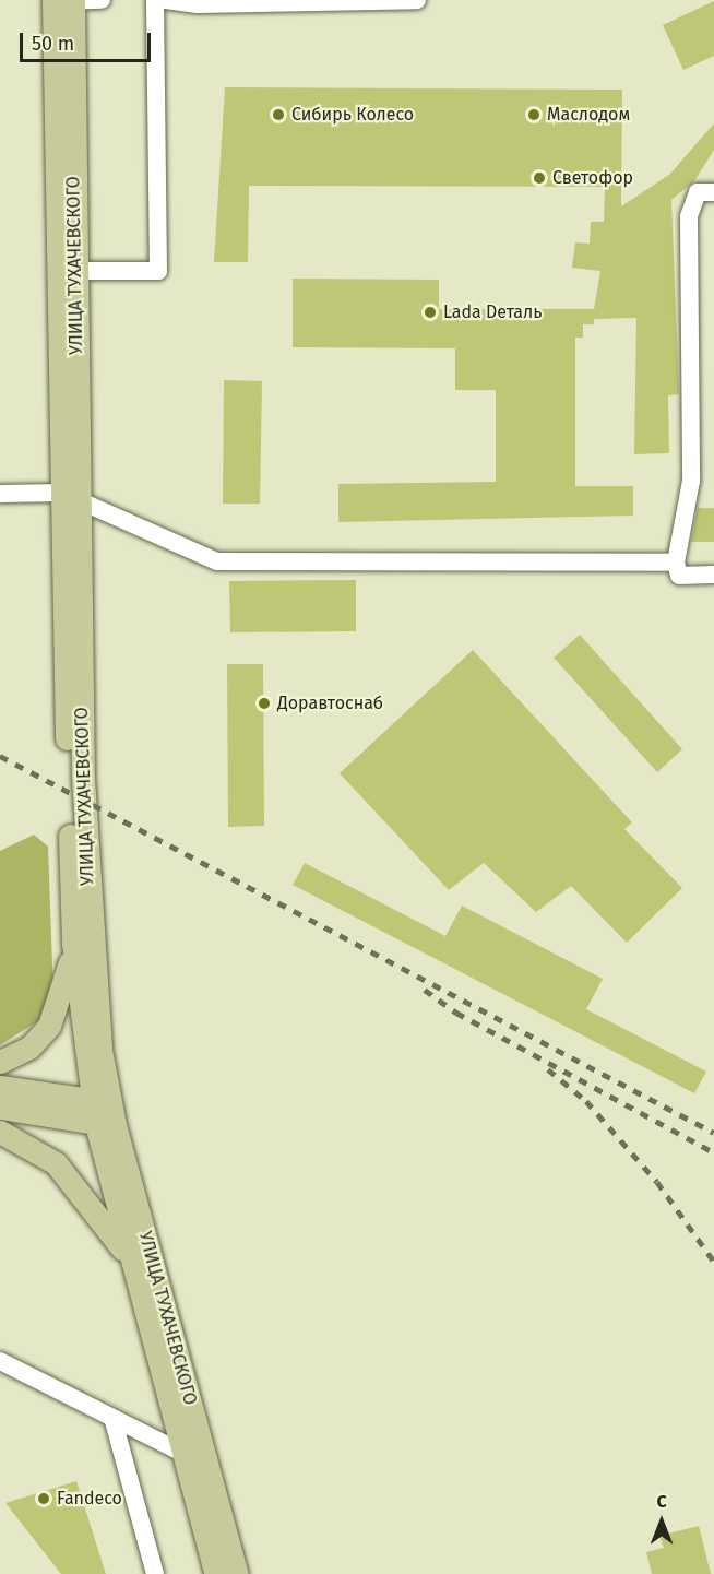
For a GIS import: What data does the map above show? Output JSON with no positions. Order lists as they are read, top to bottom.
{
  "streets": {
    "main road": ["УЛИЦА ТУХАЧЕВСКОГО"]
  },
  "places": [
    "Сибирь Колесо",
    "Маслодом",
    "Светофор",
    "Lada Dеталь",
    "Доравтоснаб",
    "Fandeco"
  ],
  "scale_bar": "50 m",
  "north": "top"
}
